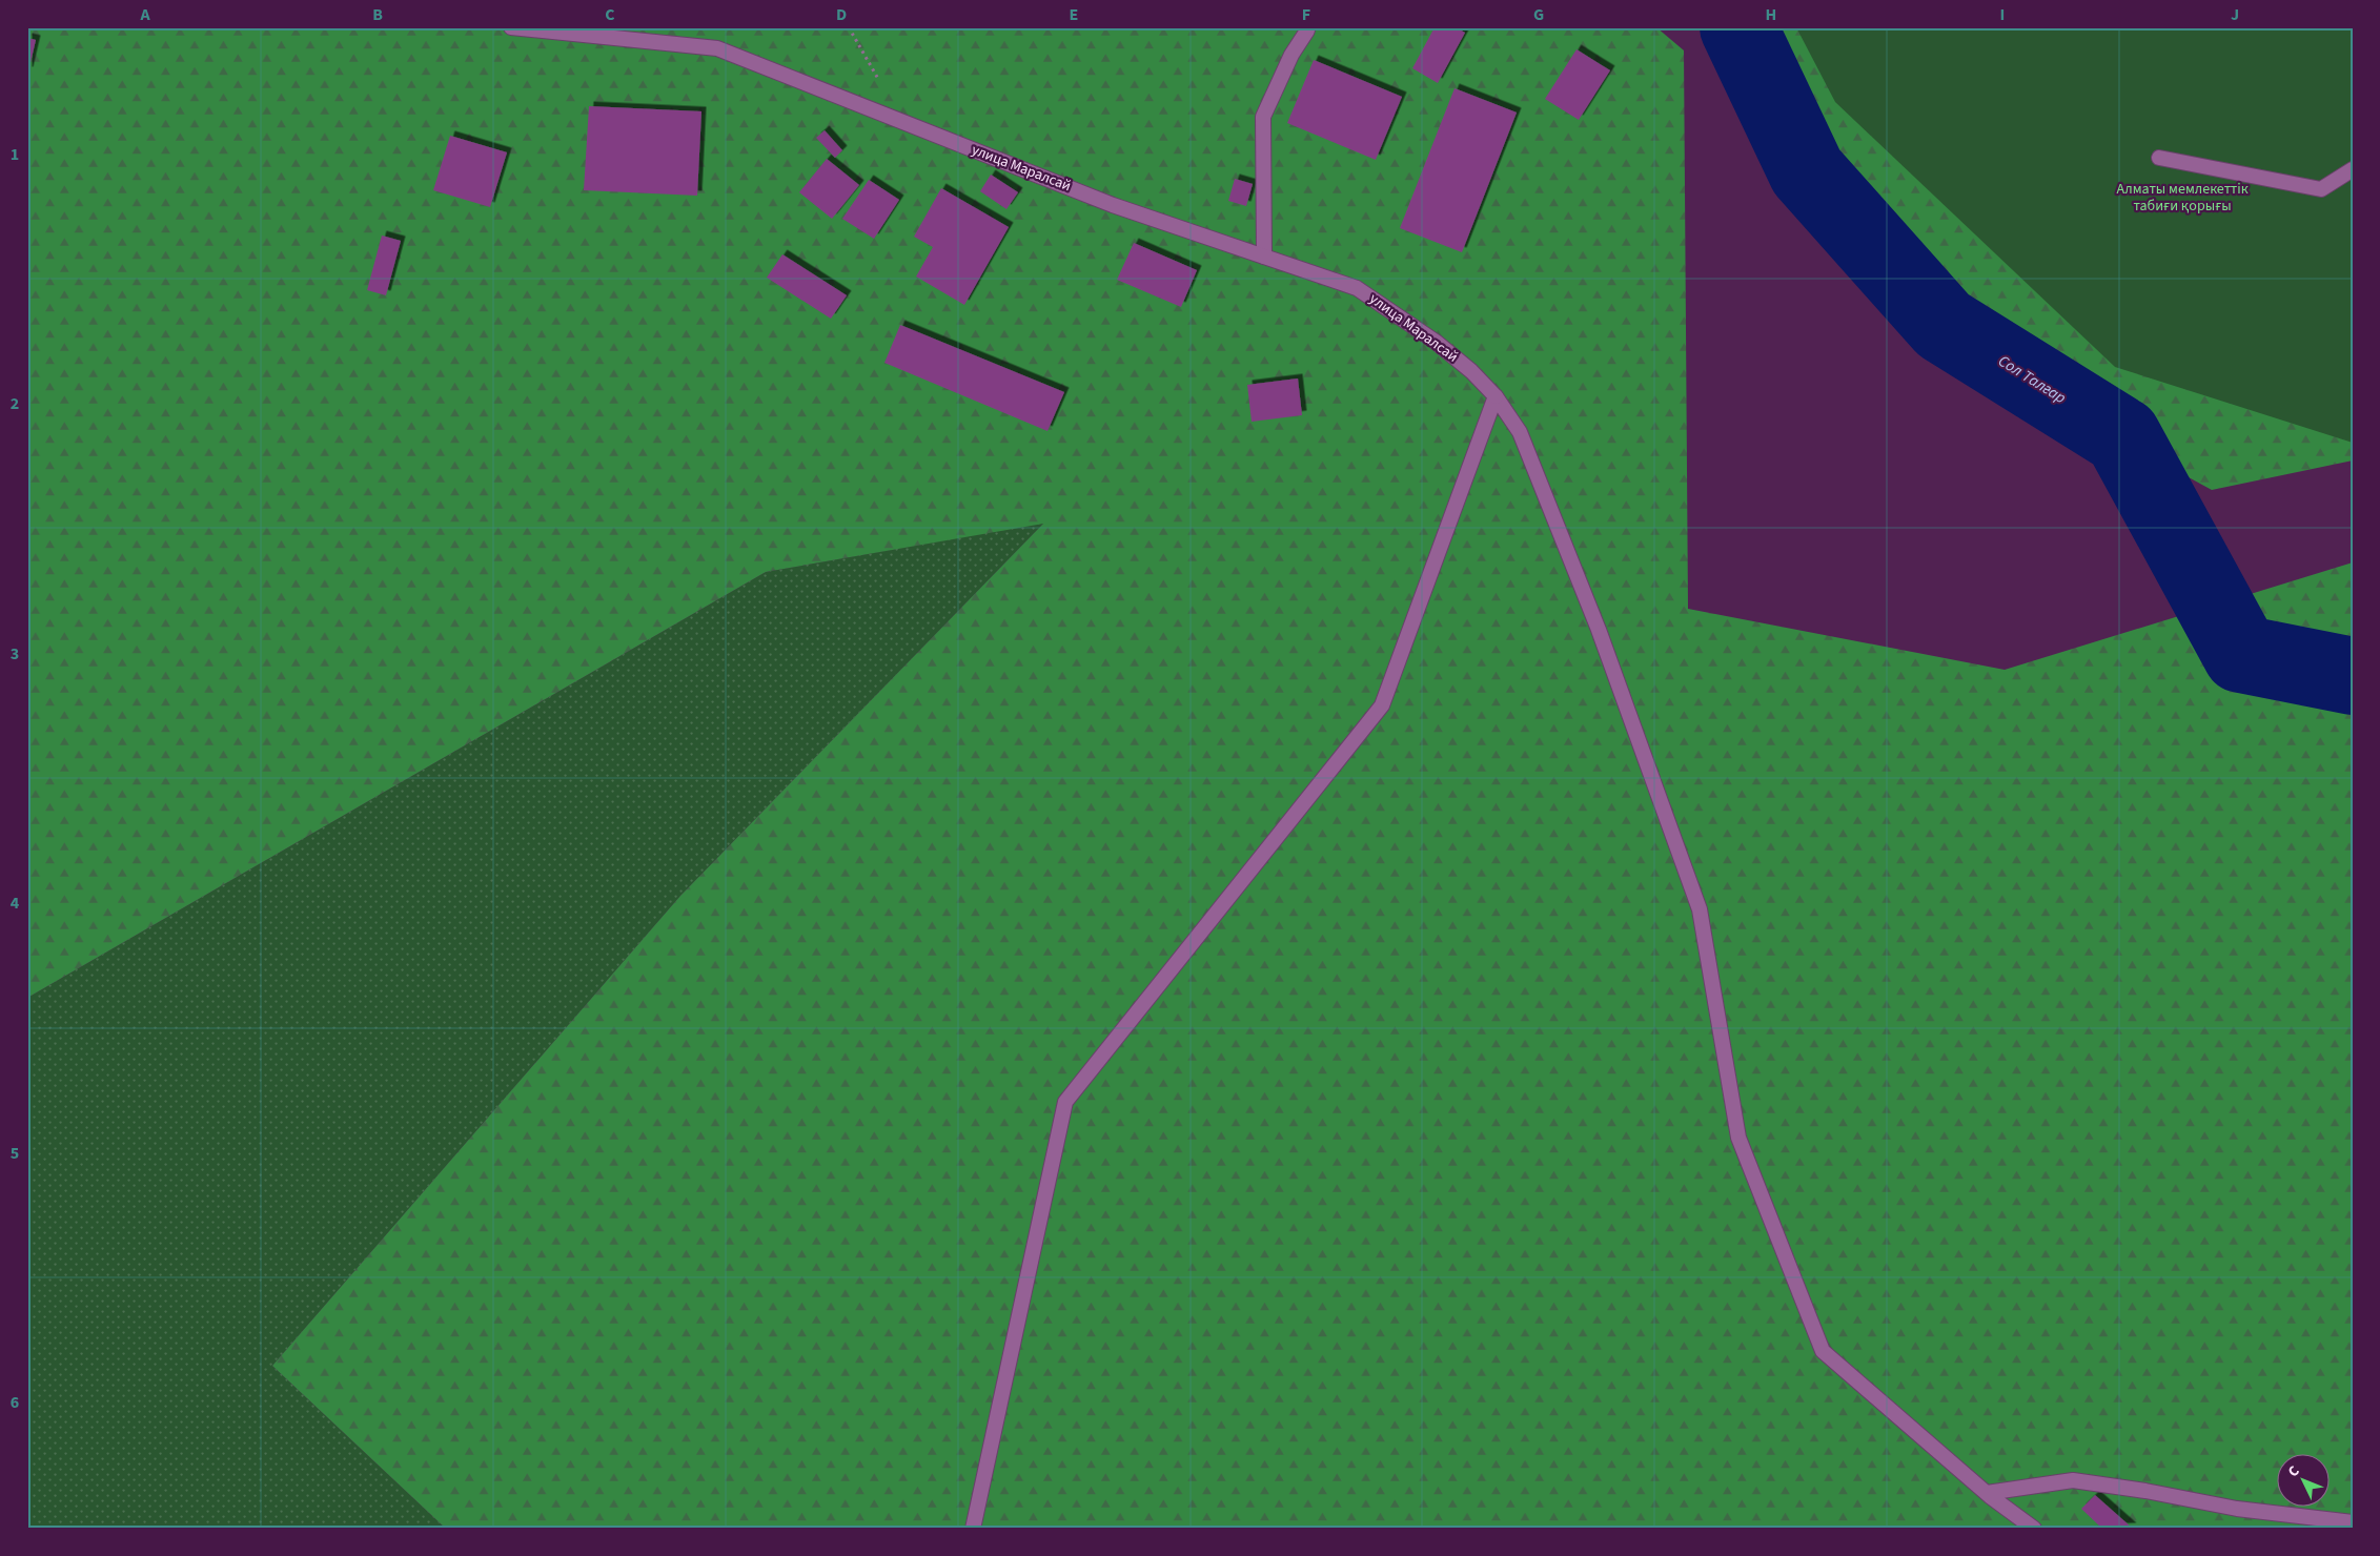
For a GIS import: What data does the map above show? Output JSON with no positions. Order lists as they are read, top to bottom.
{
  "streets": {
    "street": ["улица Маралсай"]
  },
  "water": ["Сол Талғар"],
  "parks": ["Алматы мемлекеттік табиғи қорығы"],
  "north": "top left",
  "grid": {
    "columns": [
      "A",
      "B",
      "C",
      "D",
      "E",
      "F",
      "G",
      "H",
      "I",
      "J"
    ],
    "rows": [
      "1",
      "2",
      "3",
      "4",
      "5",
      "6"
    ]
  }
}
